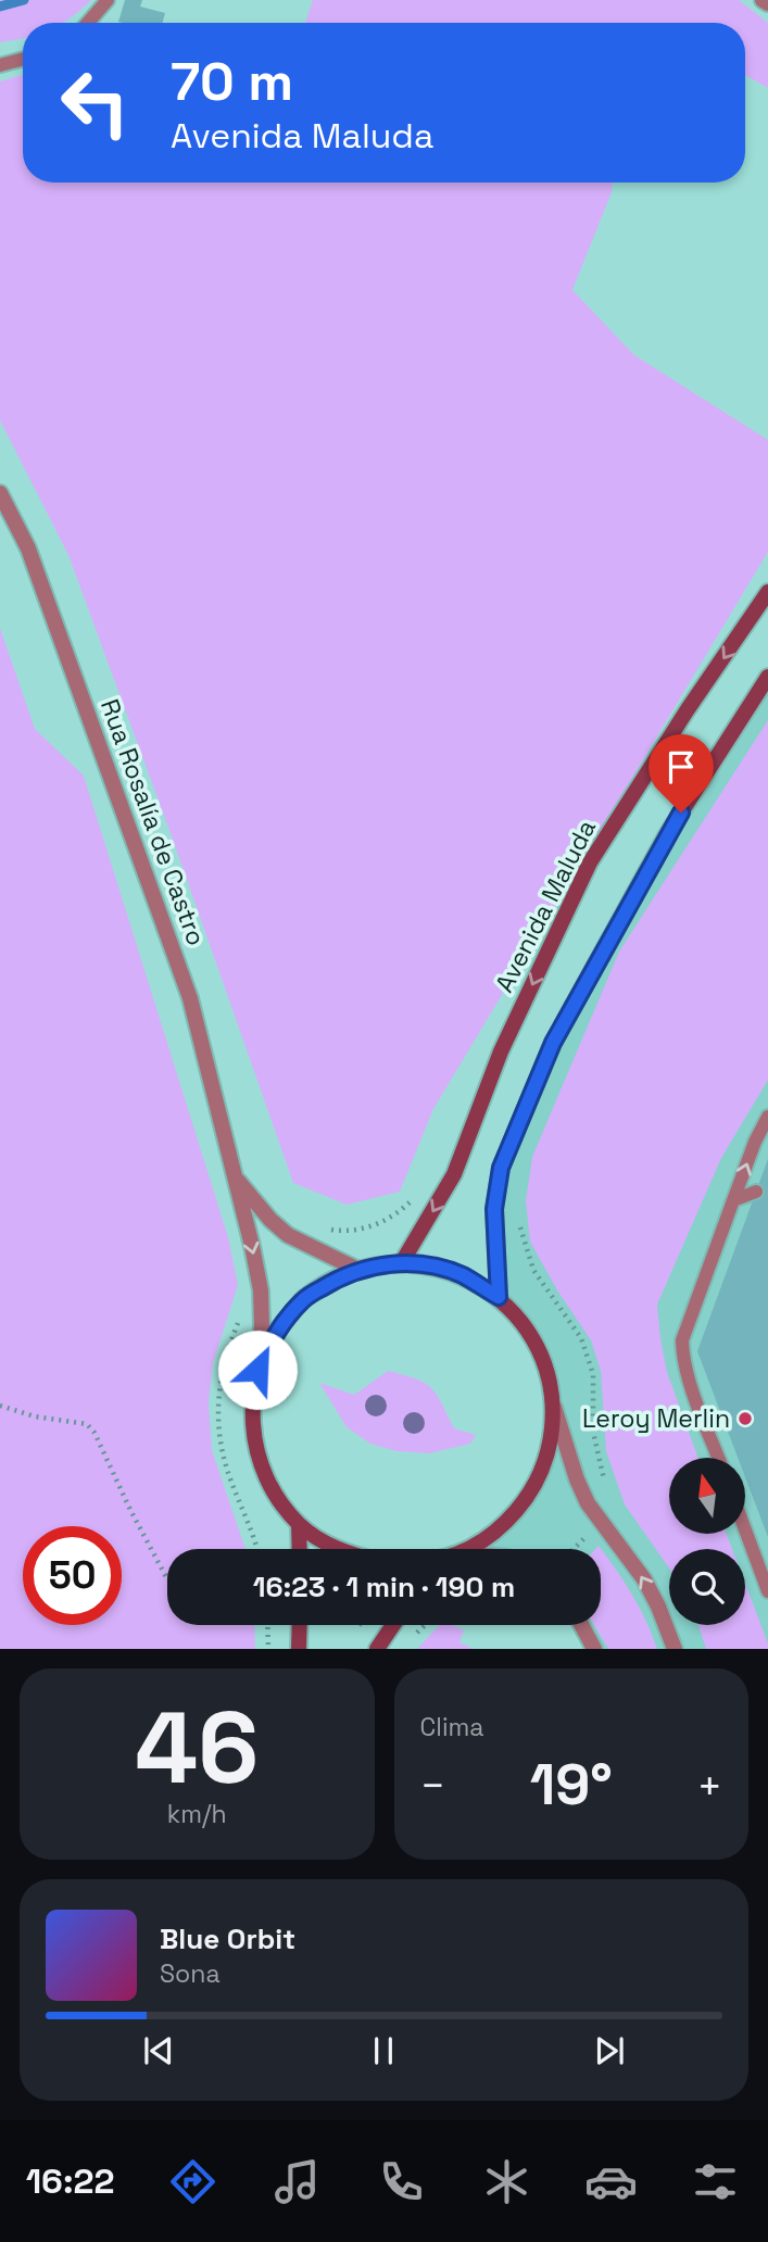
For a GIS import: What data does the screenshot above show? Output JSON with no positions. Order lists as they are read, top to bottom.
{
  "streets": {
    "main road": ["Avenida Maluda"],
    "street": ["Rua Rosalía de Castro"]
  },
  "places": ["Leroy Merlin"],
  "north": "top",
  "page": {
    "turn": ["70 m", "Avenida Maluda"],
    "limit": "50",
    "trip": "16:23 · 1 min · 190 m",
    "tile": [
      ["46", "km/h"],
      "Clima"
    ],
    "heat": ["−", "19°", "+"],
    "song": ["Blue Orbit", "Sona"],
    "tabs": "16:22"
  }
}
